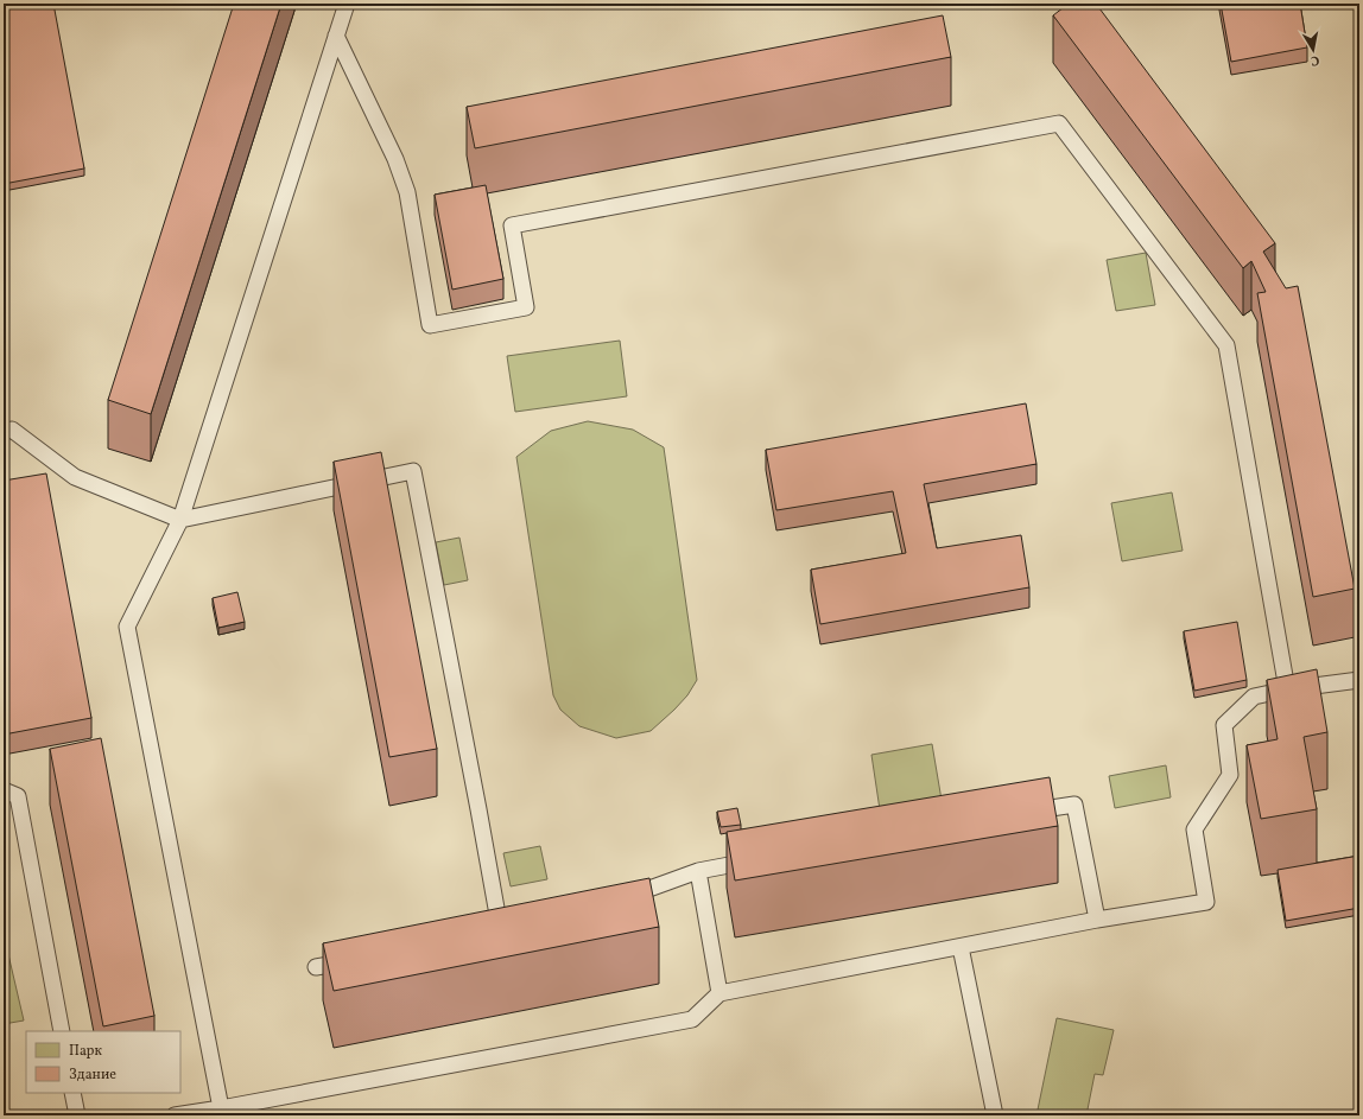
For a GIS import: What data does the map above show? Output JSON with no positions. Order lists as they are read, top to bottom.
{
  "legend": ["Парк", "Здание"],
  "north": "bottom"
}
